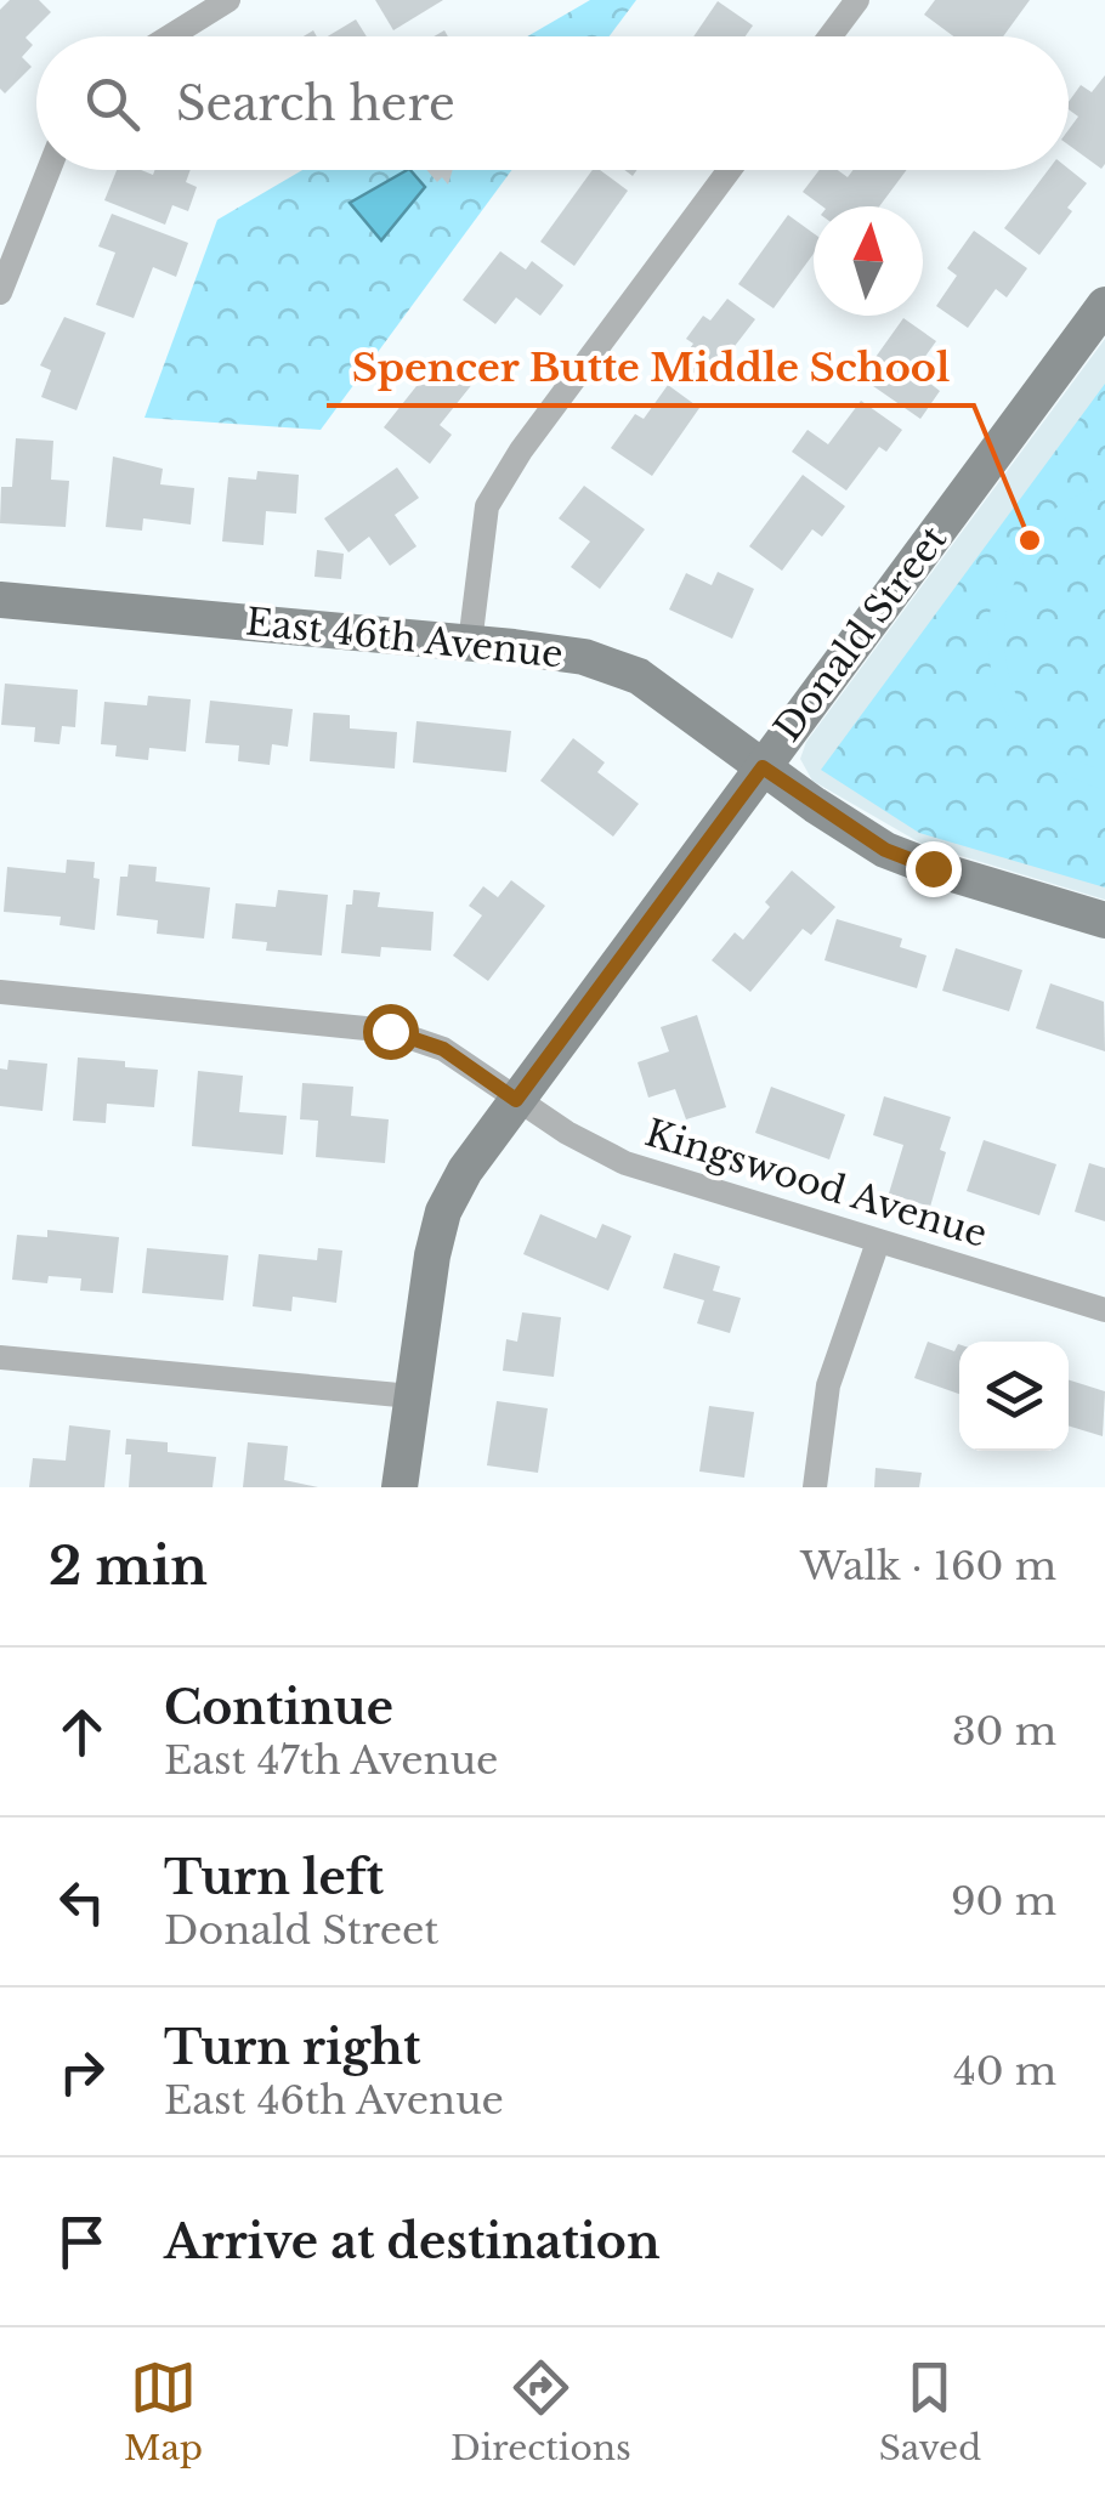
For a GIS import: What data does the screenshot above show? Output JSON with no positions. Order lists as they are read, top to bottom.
{
  "streets": {
    "street": ["Donald Street", "East 46th Avenue", "Kingswood Avenue"]
  },
  "crossings": [
    ["Donald Street", "East 46th Avenue"],
    ["Donald Street", "Kingswood Avenue"]
  ],
  "places": ["Spencer Butte Middle School"],
  "north": "top",
  "page": {
    "search": "Search here",
    "heading": ["2 min", "Walk · 160 m"],
    "list": [
      ["Continue", "East 47th Avenue", "30 m"],
      ["Turn left", "Donald Street", "90 m"],
      ["Turn right", "East 46th Avenue", "40 m"],
      "Arrive at destination"
    ],
    "nav": ["Map", "Directions", "Saved"]
  }
}
